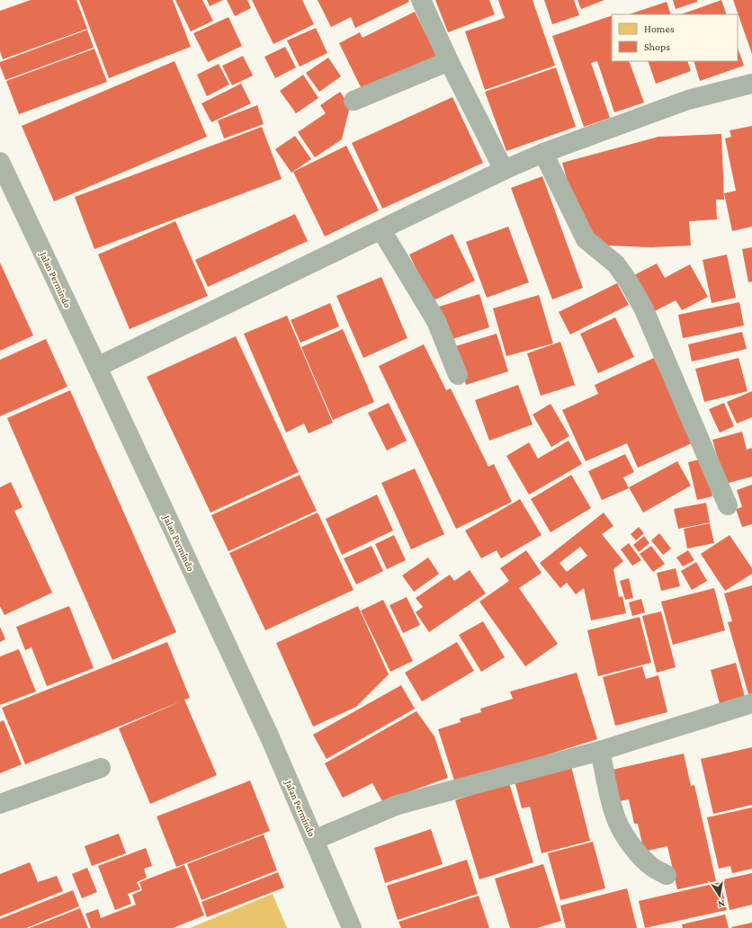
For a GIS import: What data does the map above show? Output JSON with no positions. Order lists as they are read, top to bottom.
{
  "streets": {
    "main road": ["Jalan Permindo"]
  },
  "legend": ["Homes", "Shops"],
  "north": "bottom"
}
